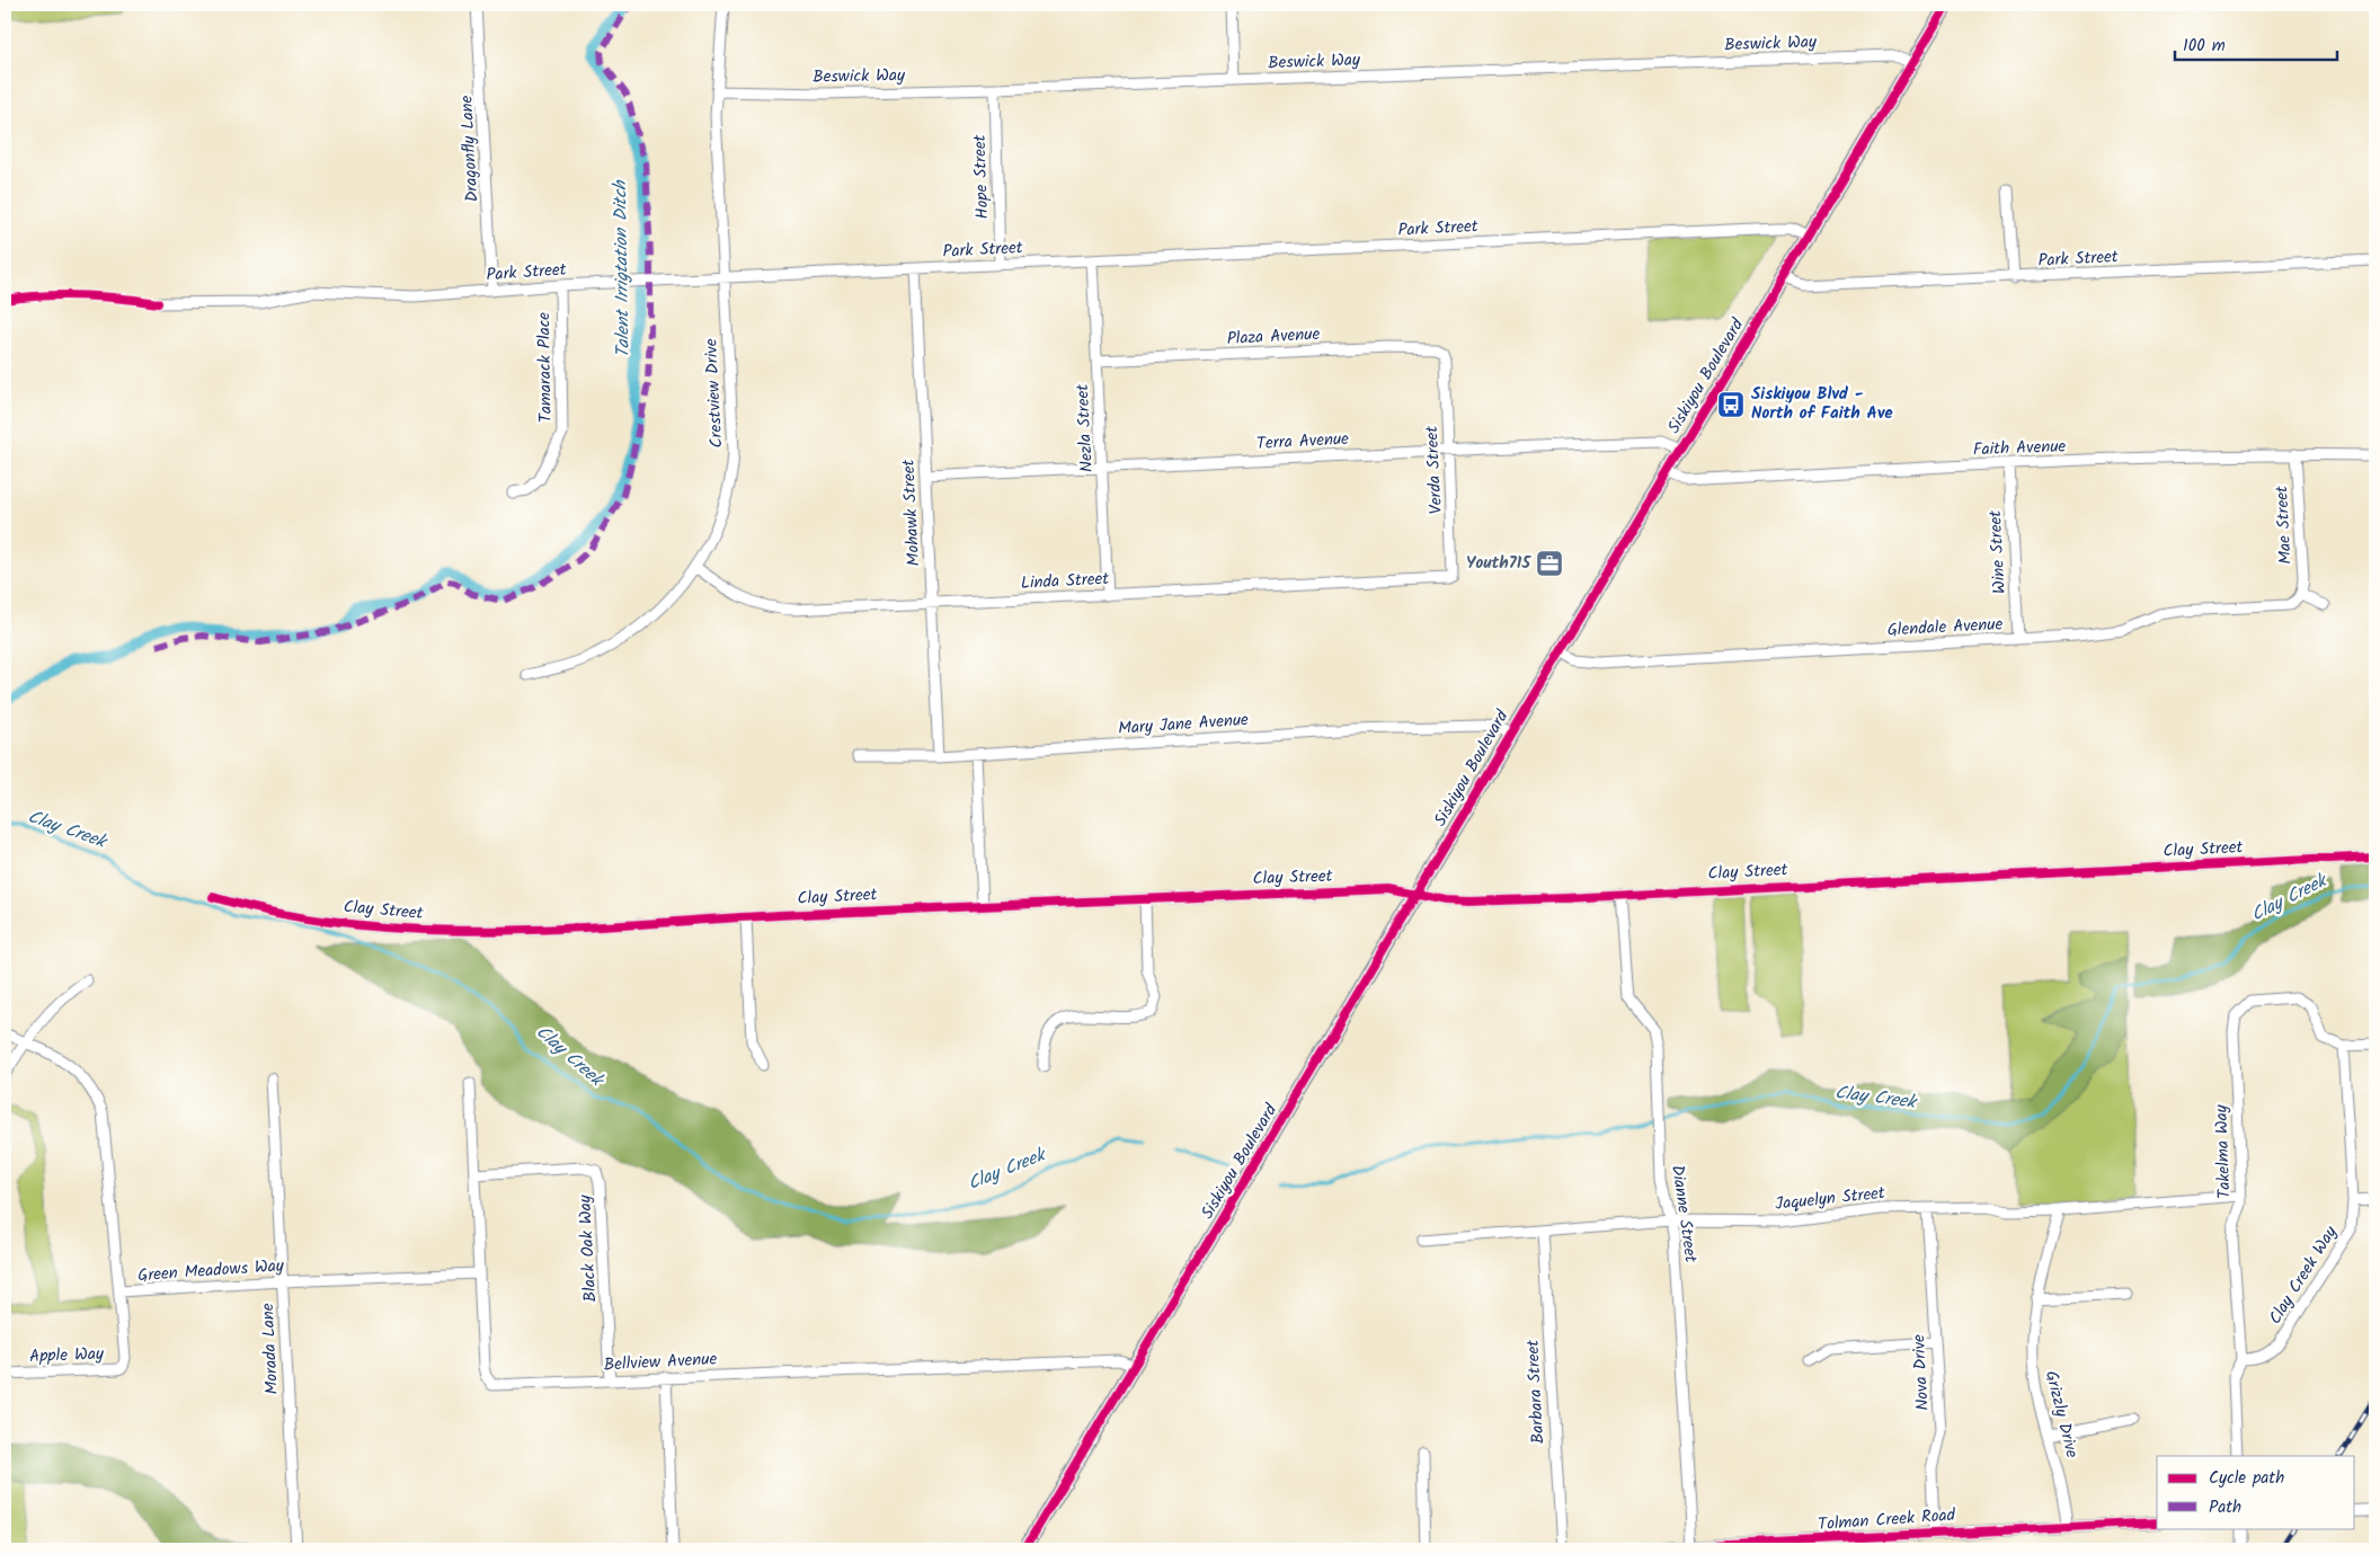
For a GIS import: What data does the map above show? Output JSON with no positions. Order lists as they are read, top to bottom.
{
  "streets": {
    "main road": ["Siskiyou Boulevard"],
    "street": [
      "Beswick Way",
      "Dragonfly Lane",
      "Hope Street",
      "Park Street",
      "Plaza Avenue",
      "Tamarack Place",
      "Crestview Drive",
      "Nezla Street",
      "Terra Avenue",
      "Faith Avenue",
      "Verda Street",
      "Mohawk Street",
      "Mae Street",
      "Wine Street",
      "Linda Street",
      "Glendale Avenue",
      "Mary Jane Avenue",
      "Clay Street",
      "Takelma Way",
      "Jaquelyn Street",
      "Dianne Street",
      "Black Oak Way",
      "Green Meadows Way",
      "Clay Creek Way",
      "Morada Lane",
      "Apple Way",
      "Bellview Avenue",
      "Nova Drive",
      "Barbara Street",
      "Grizzly Drive",
      "Tolman Creek Road"
    ]
  },
  "crossings": [
    ["Beswick Way", "Hope Street"],
    ["Beswick Way", "Siskiyou Boulevard"],
    ["Beswick Way", "Crestview Drive"],
    ["Dragonfly Lane", "Park Street"],
    ["Hope Street", "Park Street"],
    ["Park Street", "Tamarack Place"],
    ["Park Street", "Siskiyou Boulevard"],
    ["Park Street", "Crestview Drive"],
    ["Park Street", "Nezla Street"],
    ["Park Street", "Mohawk Street"],
    ["Plaza Avenue", "Nezla Street"],
    ["Plaza Avenue", "Verda Street"],
    ["Siskiyou Boulevard", "Terra Avenue"],
    ["Siskiyou Boulevard", "Faith Avenue"],
    ["Siskiyou Boulevard", "Glendale Avenue"],
    ["Siskiyou Boulevard", "Mary Jane Avenue"],
    ["Siskiyou Boulevard", "Clay Street"],
    ["Siskiyou Boulevard", "Bellview Avenue"],
    ["Crestview Drive", "Linda Street"],
    ["Nezla Street", "Terra Avenue"],
    ["Nezla Street", "Linda Street"],
    ["Terra Avenue", "Verda Street"],
    ["Terra Avenue", "Mohawk Street"],
    ["Faith Avenue", "Mae Street"],
    ["Faith Avenue", "Wine Street"],
    ["Verda Street", "Linda Street"],
    ["Mohawk Street", "Linda Street"],
    ["Mohawk Street", "Mary Jane Avenue"],
    ["Mae Street", "Glendale Avenue"],
    ["Wine Street", "Glendale Avenue"],
    ["Clay Street", "Dianne Street"],
    ["Takelma Way", "Jaquelyn Street"],
    ["Takelma Way", "Clay Creek Way"],
    ["Jaquelyn Street", "Dianne Street"],
    ["Jaquelyn Street", "Nova Drive"],
    ["Jaquelyn Street", "Barbara Street"],
    ["Jaquelyn Street", "Grizzly Drive"],
    ["Dianne Street", "Tolman Creek Road"],
    ["Black Oak Way", "Bellview Avenue"],
    ["Green Meadows Way", "Morada Lane"],
    ["Green Meadows Way", "Apple Way"],
    ["Green Meadows Way", "Bellview Avenue"],
    ["Nova Drive", "Tolman Creek Road"],
    ["Grizzly Drive", "Tolman Creek Road"]
  ],
  "water": ["Talent Irrigtation Ditch", "Clay Creek"],
  "places": {
    "bus stop": ["Siskiyou Blvd - North of Faith Ave"],
    "office": ["Youth715"]
  },
  "legend": ["Cycle path", "Path"],
  "scale_bar": "100 m"
}
